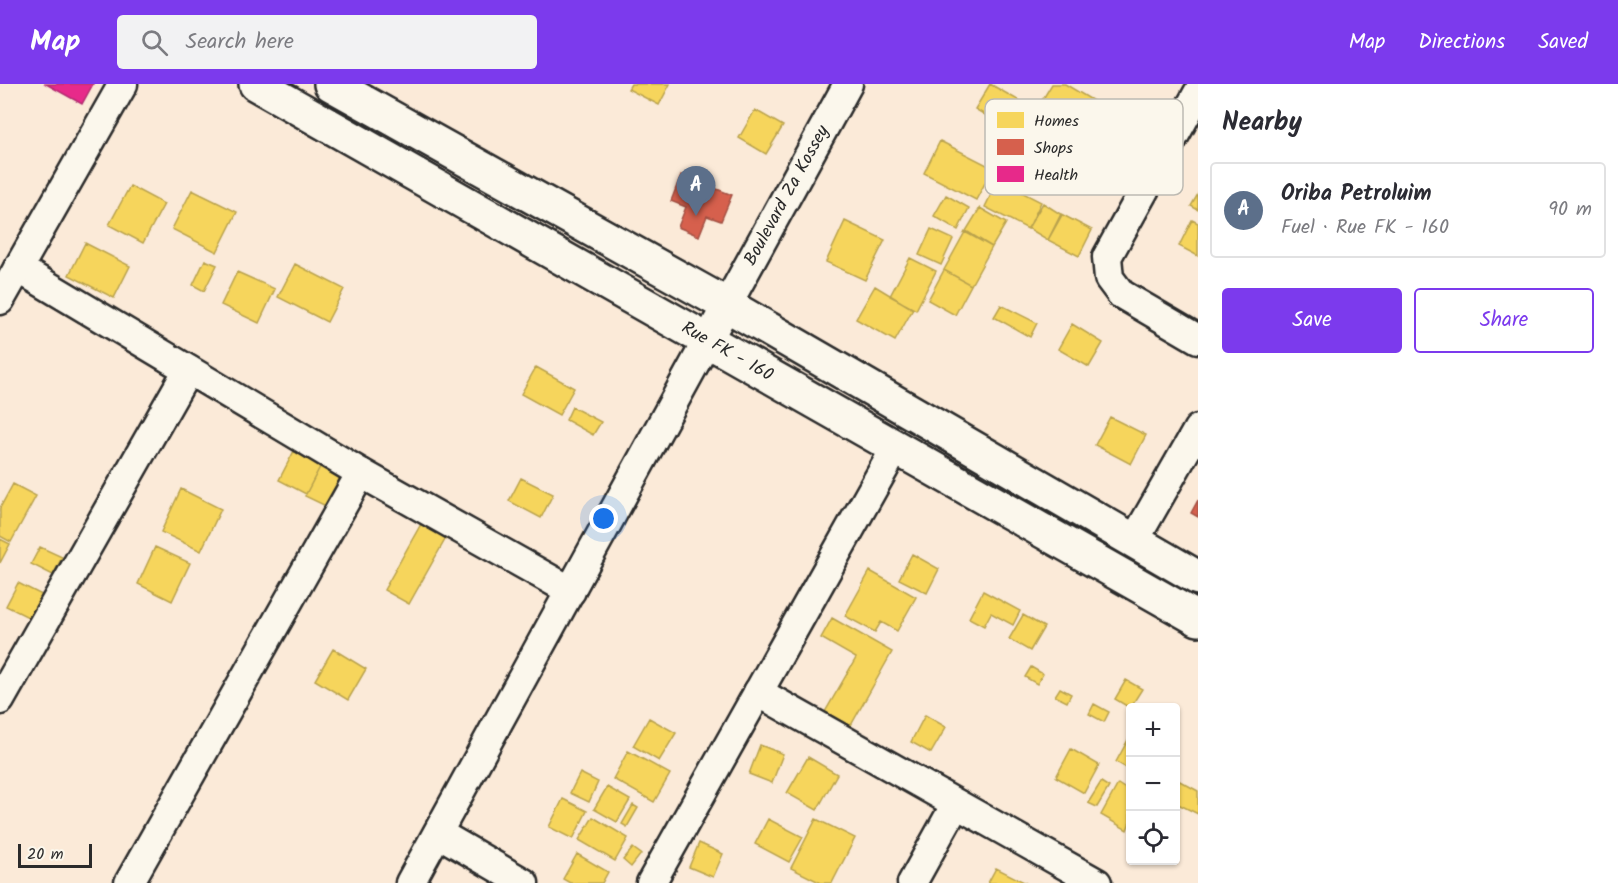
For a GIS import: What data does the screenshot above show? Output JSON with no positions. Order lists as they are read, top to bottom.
{
  "streets": {
    "main road": ["Rue FK - 160"],
    "street": ["Boulevard Za Kossey"]
  },
  "crossings": [
    ["Boulevard Za Kossey", "Rue FK - 160"]
  ],
  "legend": ["Homes", "Shops", "Health"],
  "scale_bar": "20 m",
  "page": {
    "header": "Map",
    "search": "Search here",
    "nav": ["Map", "Directions", "Saved"],
    "heading": "Nearby",
    "list": [
      {
        "mark": "A",
        "name": "Oriba Petroluim",
        "note": "Fuel · Rue FK - 160",
        "value": "90 m"
      }
    ],
    "pins": "A",
    "buttons": ["Save", "Share"],
    "map_buttons": ["+", "−"],
    "scale": "20 m"
  }
}
